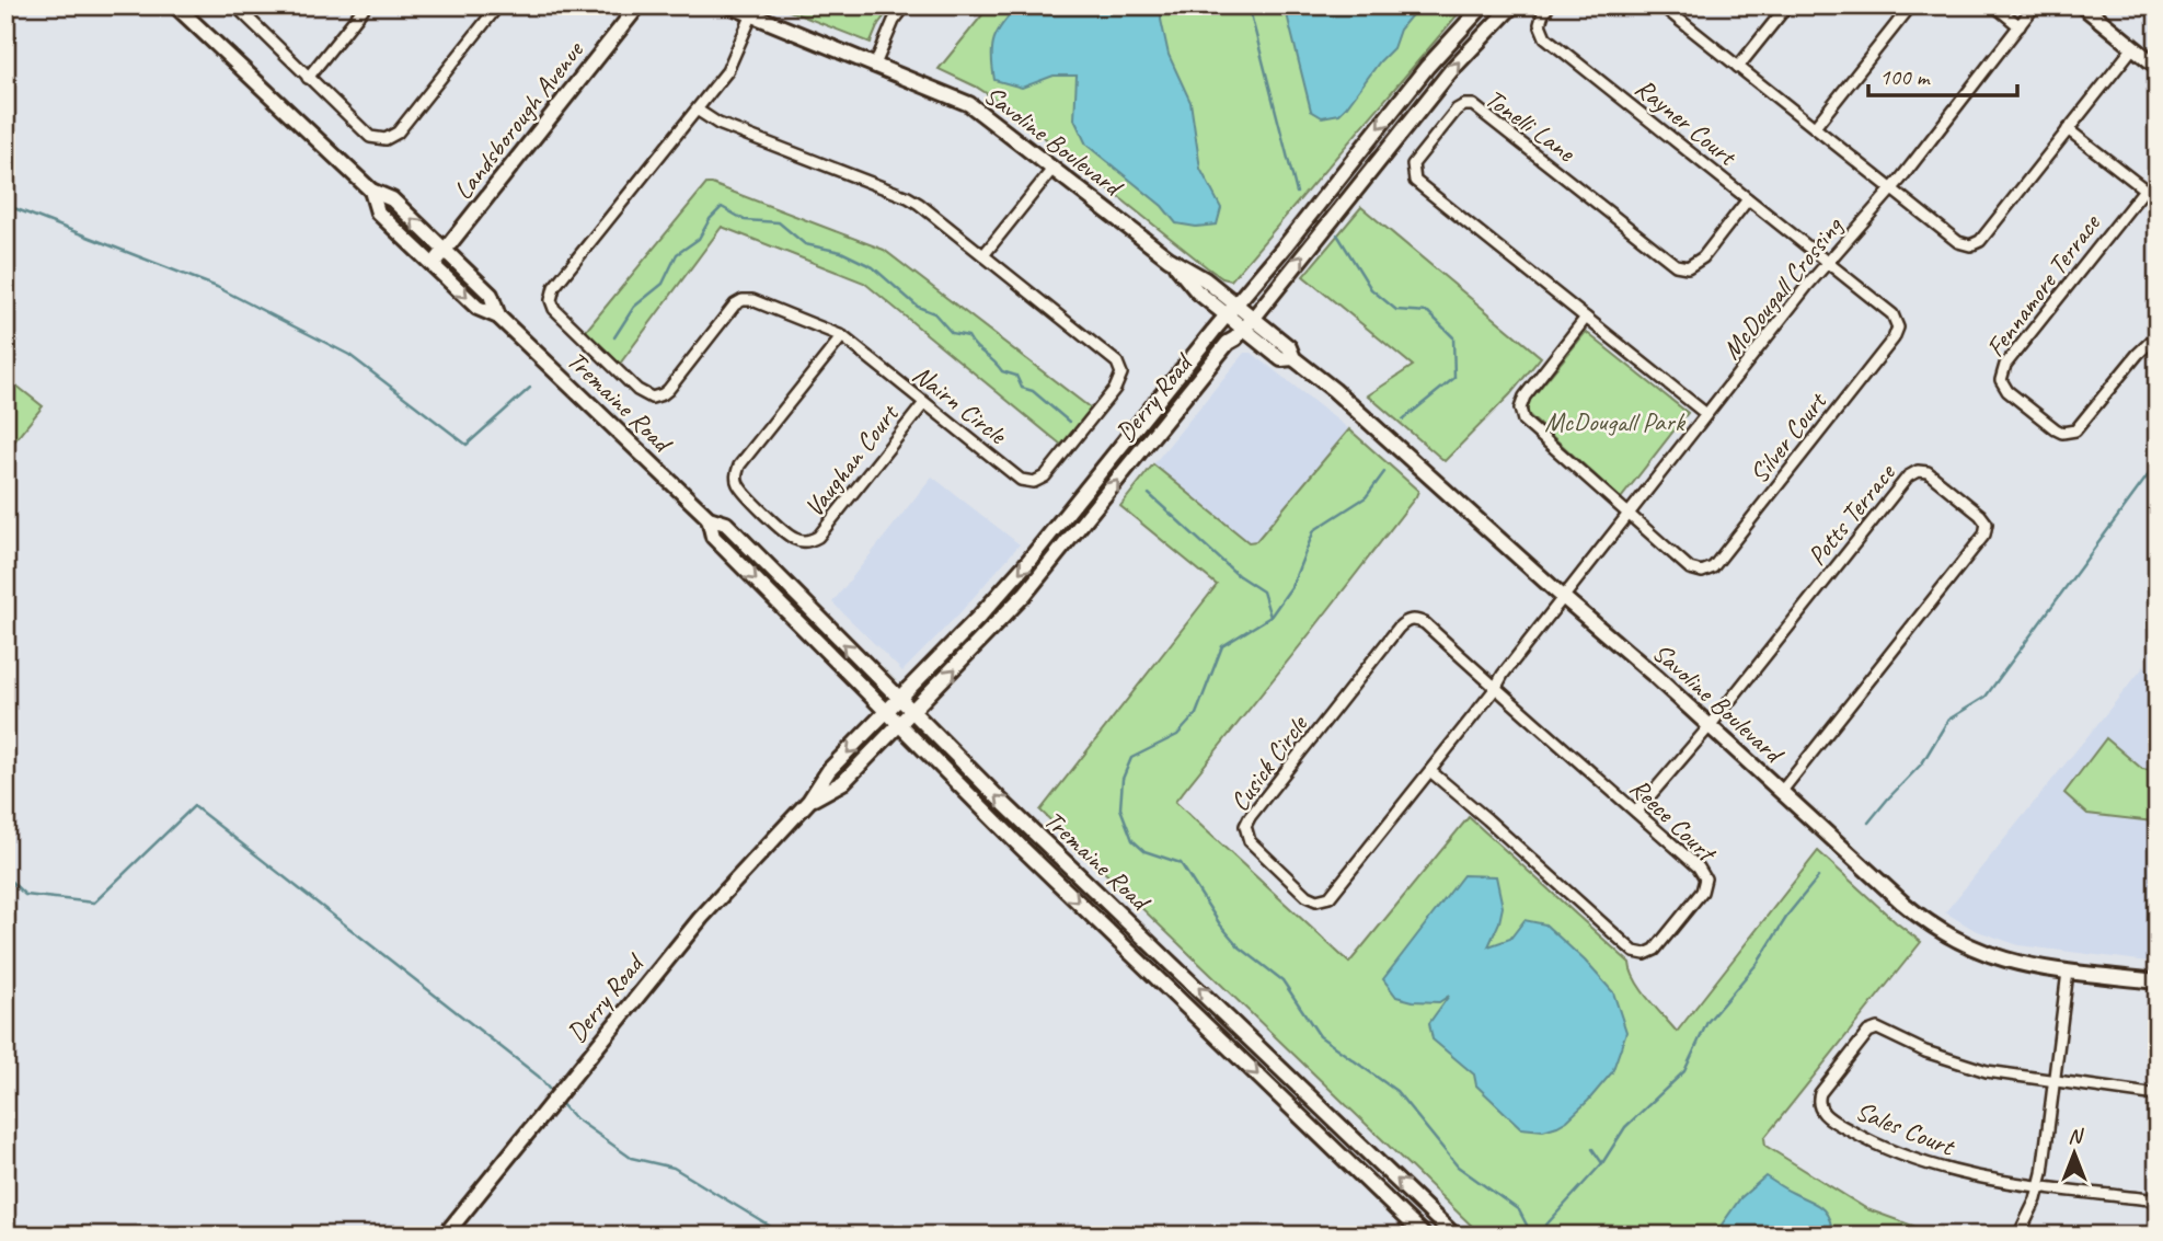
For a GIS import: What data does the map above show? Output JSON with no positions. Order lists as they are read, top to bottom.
{
  "streets": {
    "main road": [
      "Landsborough Avenue",
      "Savoline Boulevard",
      "Derry Road",
      "Tremaine Road"
    ],
    "street": [
      "Rayner Court",
      "Tonelli Lane",
      "Fennamore Terrace",
      "McDougall Crossing",
      "Nairn Circle",
      "Silver Court",
      "Vaughan Court",
      "Potts Terrace",
      "Cusick Circle",
      "Reece Court",
      "Sales Court"
    ]
  },
  "crossings": [
    ["Landsborough Avenue", "Tremaine Road"],
    ["Rayner Court", "Tonelli Lane"],
    ["Rayner Court", "McDougall Crossing"],
    ["Rayner Court", "Silver Court"],
    ["Tonelli Lane", "McDougall Crossing"],
    ["Savoline Boulevard", "McDougall Crossing"],
    ["Savoline Boulevard", "Derry Road"],
    ["Savoline Boulevard", "Nairn Circle"],
    ["Savoline Boulevard", "Potts Terrace"],
    ["Savoline Boulevard", "Cusick Circle"],
    ["McDougall Crossing", "Silver Court"],
    ["McDougall Crossing", "Cusick Circle"],
    ["Derry Road", "Tremaine Road"],
    ["Nairn Circle", "Vaughan Court"],
    ["Potts Terrace", "Reece Court"],
    ["Cusick Circle", "Reece Court"]
  ],
  "parks": ["McDougall Park"],
  "scale_bar": "100 m",
  "north": "top"
}
